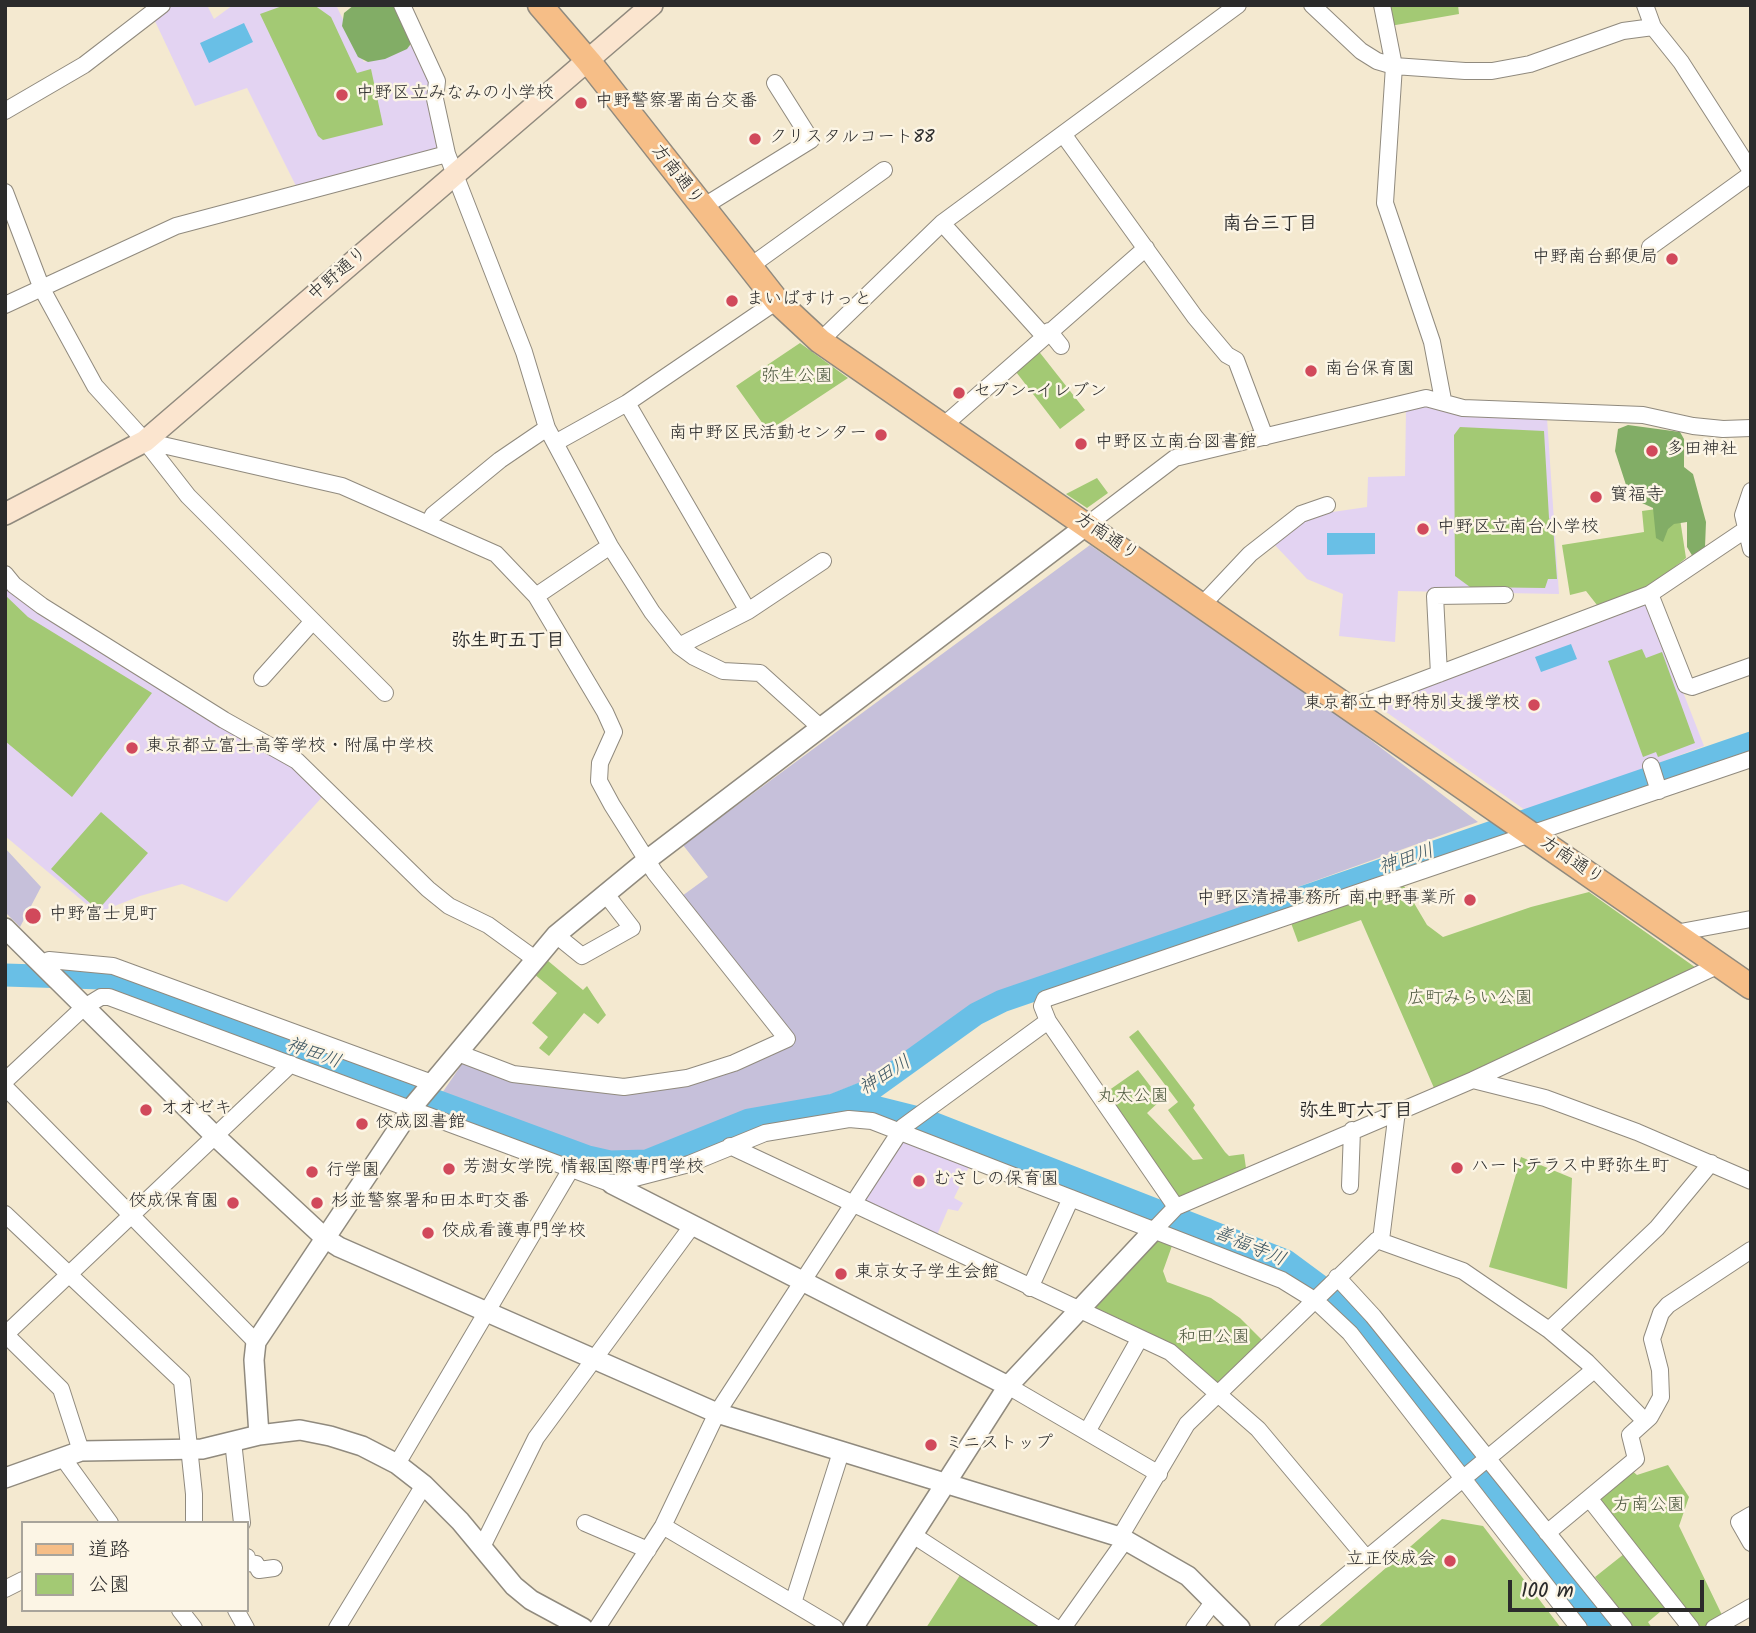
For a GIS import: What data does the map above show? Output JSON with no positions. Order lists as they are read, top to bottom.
{
  "streets": {
    "main road": ["方南通り", "中野通り"]
  },
  "crossings": [
    ["方南通り", "中野通り"]
  ],
  "districts": ["南台三丁目", "弥生町五丁目", "弥生町六丁目"],
  "water": ["神田川", "善福寺川"],
  "parks": [
    "弥生公園",
    "広町みらい公園",
    "丸太公園",
    "和田公園",
    "方南公園"
  ],
  "places": [
    "中野区立みなみの小学校",
    "中野警察署南台交番",
    "クリスタルコート88",
    "中野南台郵便局",
    "まいばすけっと",
    "南台保育園",
    "セブン-イレブン",
    "南中野区民活動センター",
    "中野区立南台図書館",
    "多田神社",
    "寳福寺",
    "中野区立南台小学校",
    "東京都立中野特別支援学校",
    "東京都立富士高等学校・附属中学校",
    "中野区清掃事務所 南中野事業所",
    "中野富士見町",
    "オオゼキ",
    "佼成図書館",
    "ハートテラス中野弥生町",
    "芳澍女学院 情報国際専門学校",
    "行学園",
    "むさしの保育園",
    "佼成保育園",
    "杉並警察署和田本町交番",
    "佼成看護専門学校",
    "東京女子学生会館",
    "ミニストップ",
    "立正佼成会"
  ],
  "legend": ["道路", "公園"],
  "scale_bar": "100 m"
}
